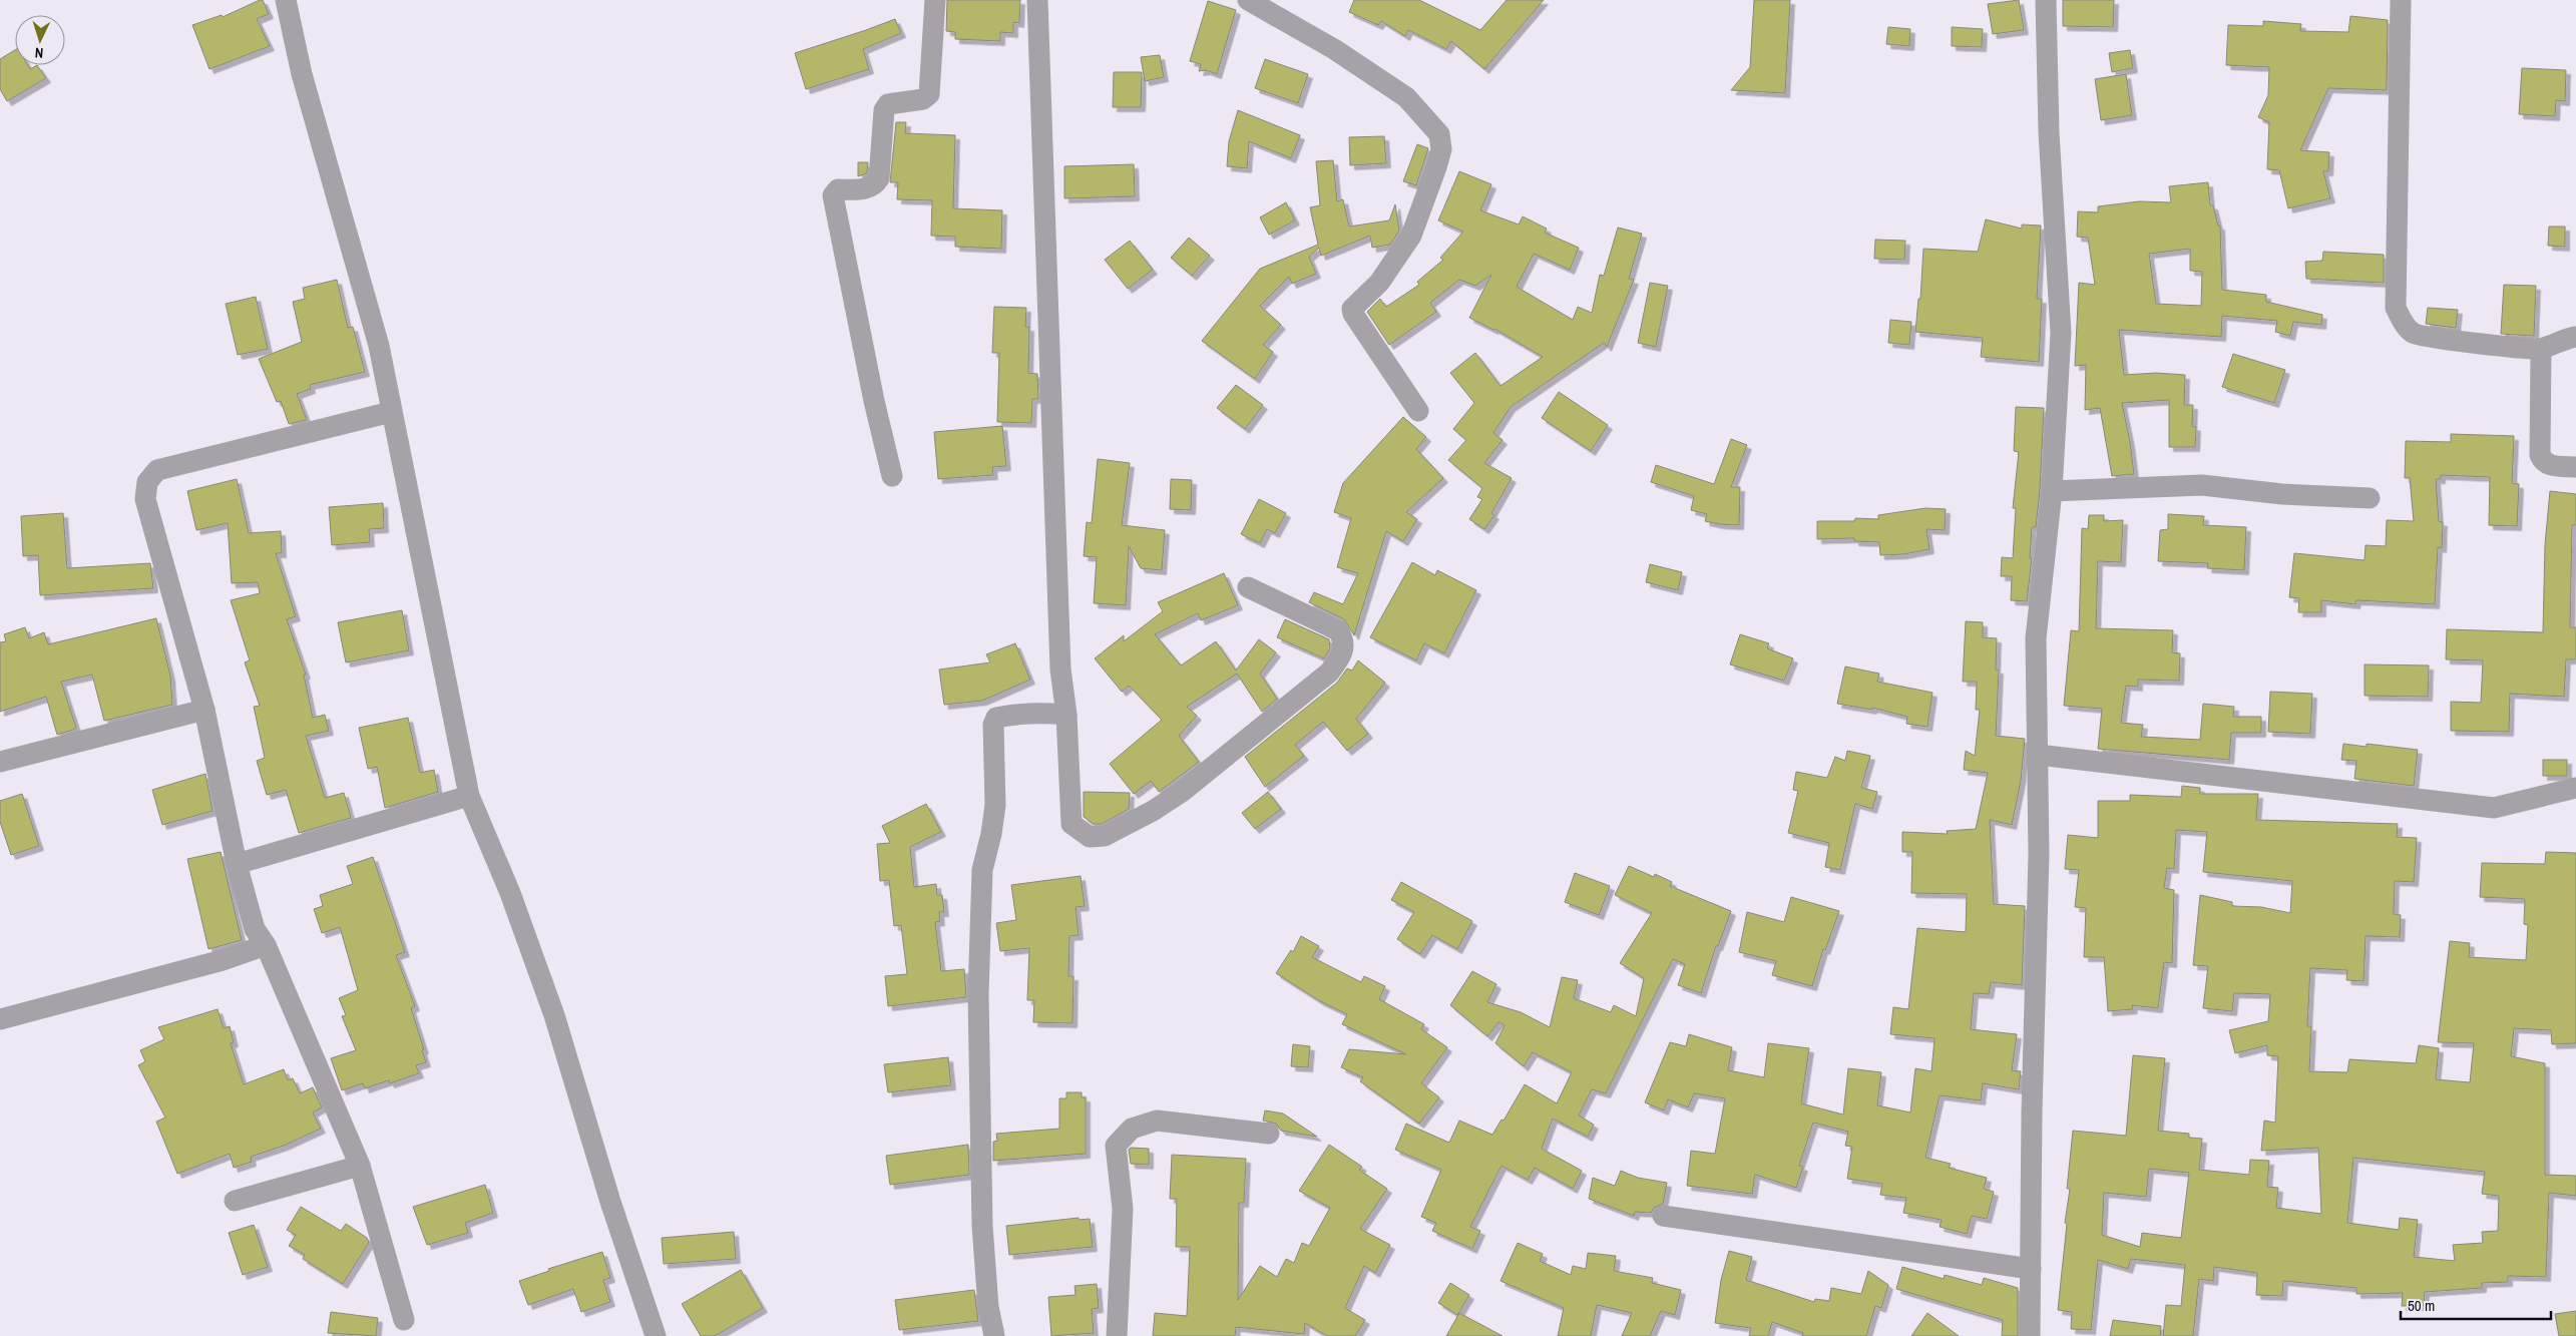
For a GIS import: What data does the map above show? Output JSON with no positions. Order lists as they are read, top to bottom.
{
  "scale_bar": "50 m",
  "north": "bottom"
}
